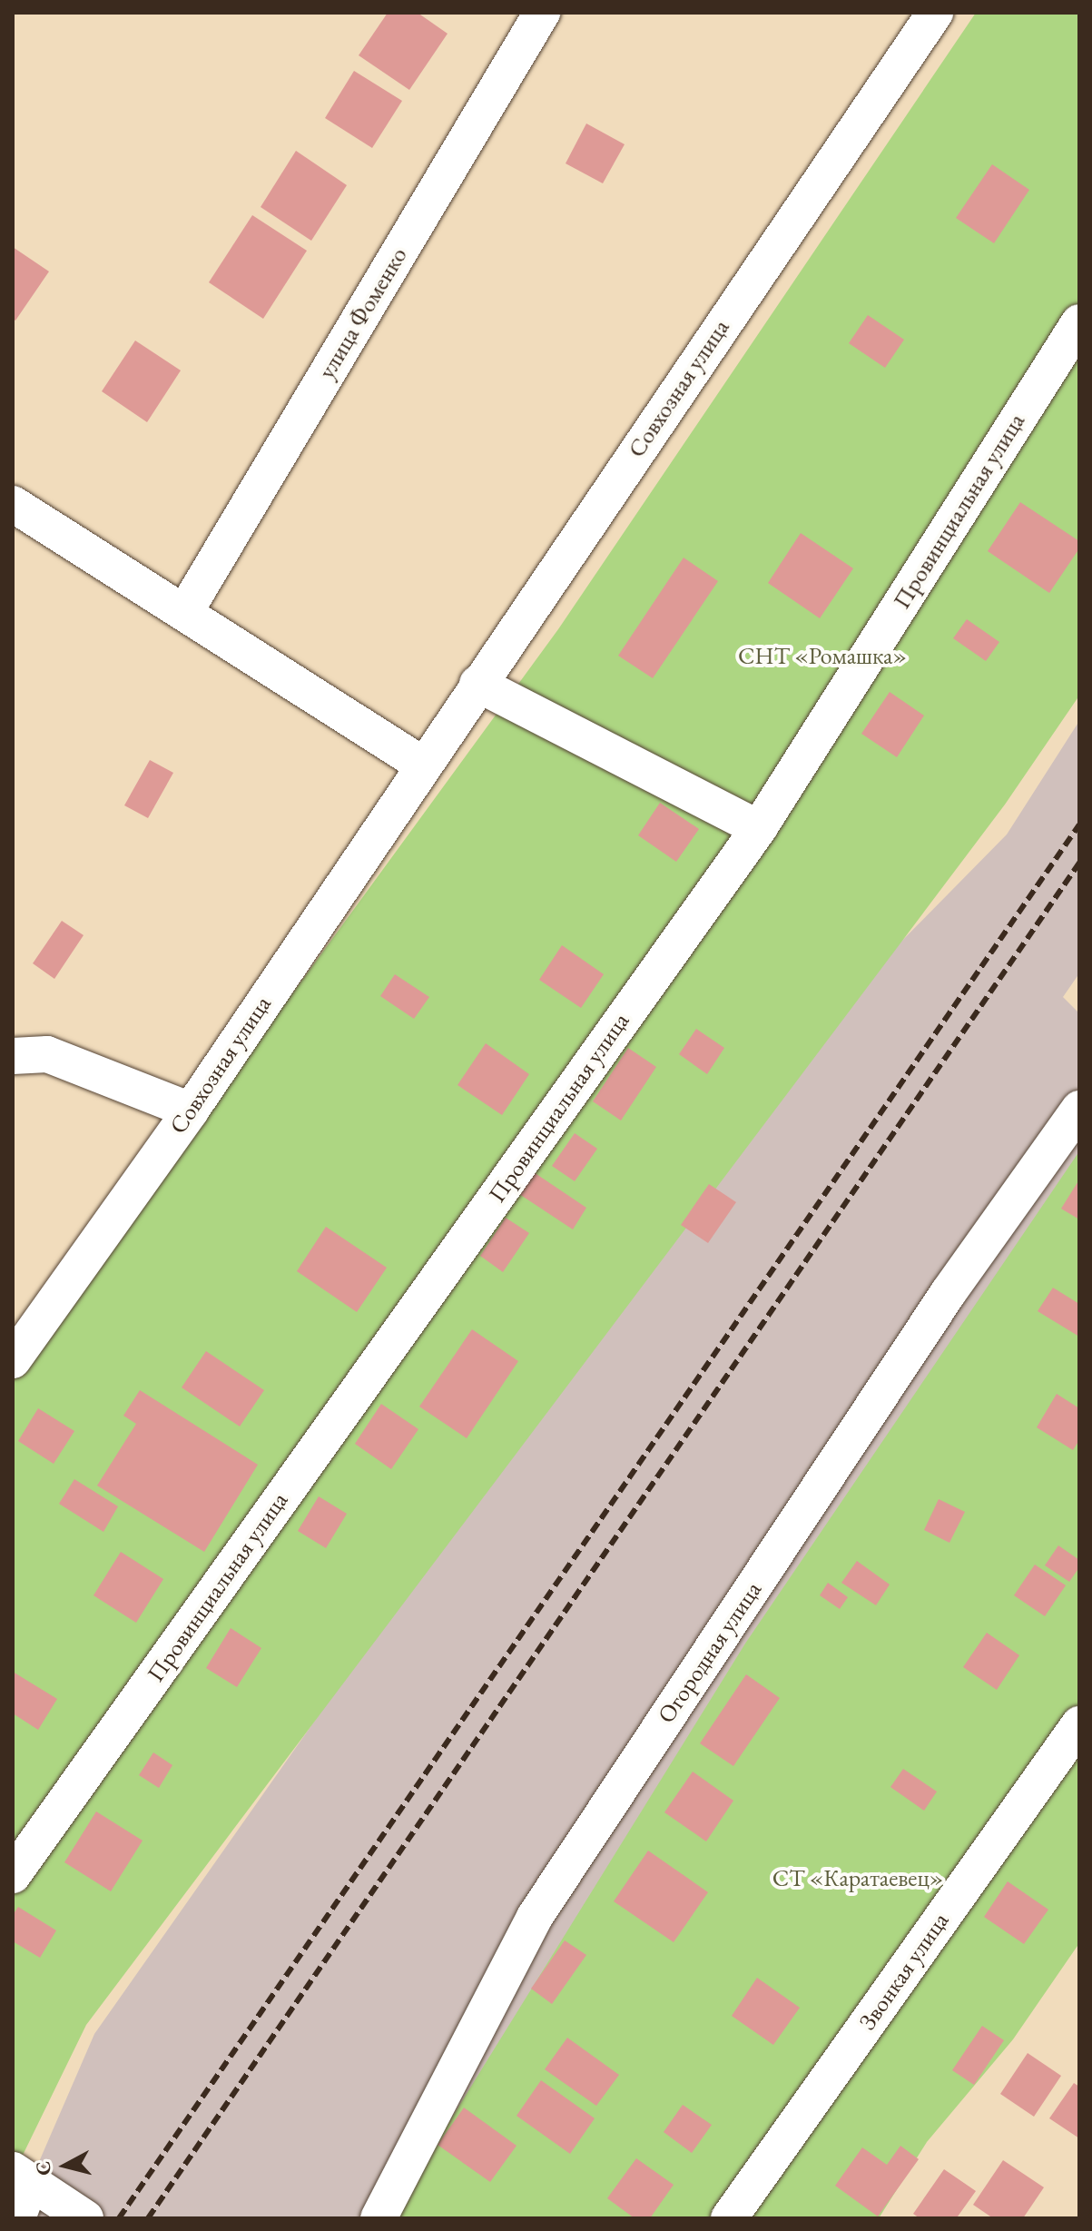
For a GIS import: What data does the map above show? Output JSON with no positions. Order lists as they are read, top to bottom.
{
  "streets": {
    "street": [
      "улица Фоменко",
      "Совхозная улица",
      "Провинциальная улица",
      "Огородная улица",
      "Звонкая улица"
    ]
  },
  "parks": ["СНТ «Ромашка»", "СТ «Каратаевец»"],
  "north": "left"
}
